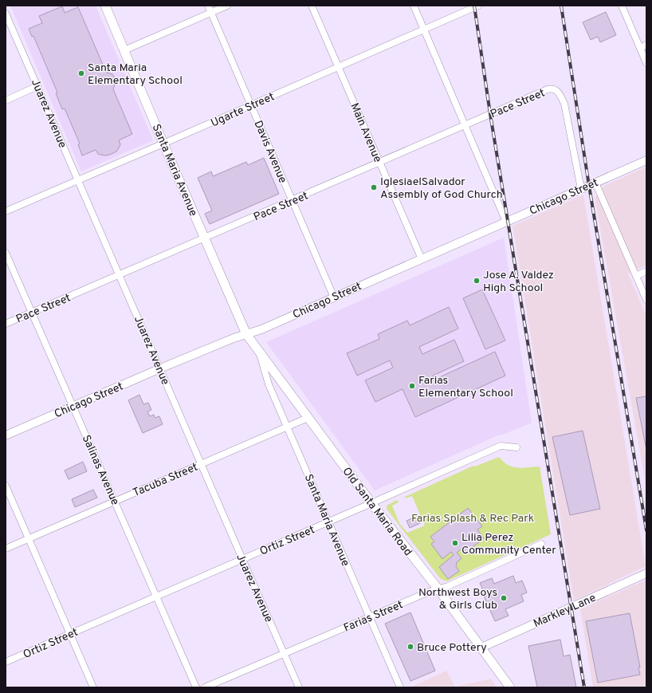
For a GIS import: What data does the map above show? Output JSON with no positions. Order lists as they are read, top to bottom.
{
  "streets": {
    "main road": ["Santa Maria Avenue", "Old Santa Maria Road"],
    "street": [
      "Pace Street",
      "Ugarte Street",
      "Juarez Avenue",
      "Main Avenue",
      "Davis Avenue",
      "Chicago Street",
      "Salinas Avenue",
      "Tacuba Street",
      "Ortiz Street",
      "Markley Lane",
      "Farias Street"
    ]
  },
  "crossings": [
    ["Pace Street", "Juarez Avenue"],
    ["Pace Street", "Main Avenue"],
    ["Pace Street", "Davis Avenue"],
    ["Pace Street", "Santa Maria Avenue"],
    ["Pace Street", "Chicago Street"],
    ["Pace Street", "Salinas Avenue"],
    ["Ugarte Street", "Juarez Avenue"],
    ["Ugarte Street", "Main Avenue"],
    ["Ugarte Street", "Davis Avenue"],
    ["Ugarte Street", "Santa Maria Avenue"],
    ["Juarez Avenue", "Chicago Street"],
    ["Juarez Avenue", "Tacuba Street"],
    ["Juarez Avenue", "Ortiz Street"],
    ["Juarez Avenue", "Farias Street"],
    ["Main Avenue", "Chicago Street"],
    ["Davis Avenue", "Chicago Street"],
    ["Santa Maria Avenue", "Chicago Street"],
    ["Santa Maria Avenue", "Tacuba Street"],
    ["Santa Maria Avenue", "Old Santa Maria Road"],
    ["Santa Maria Avenue", "Ortiz Street"],
    ["Santa Maria Avenue", "Farias Street"],
    ["Chicago Street", "Salinas Avenue"],
    ["Chicago Street", "Old Santa Maria Road"],
    ["Salinas Avenue", "Tacuba Street"],
    ["Salinas Avenue", "Ortiz Street"],
    ["Tacuba Street", "Old Santa Maria Road"],
    ["Old Santa Maria Road", "Ortiz Street"],
    ["Old Santa Maria Road", "Markley Lane"],
    ["Old Santa Maria Road", "Farias Street"]
  ],
  "parks": ["Farias Splash & Rec Park"],
  "places": [
    "Santa Maria Elementary School",
    "IglesiaelSalvador Assembly of God Church",
    "Jose A. Valdez High School",
    "Farias Elementary School",
    "Lilia Perez Community Center",
    "Northwest Boys & Girls Club",
    "Bruce Pottery"
  ]
}
